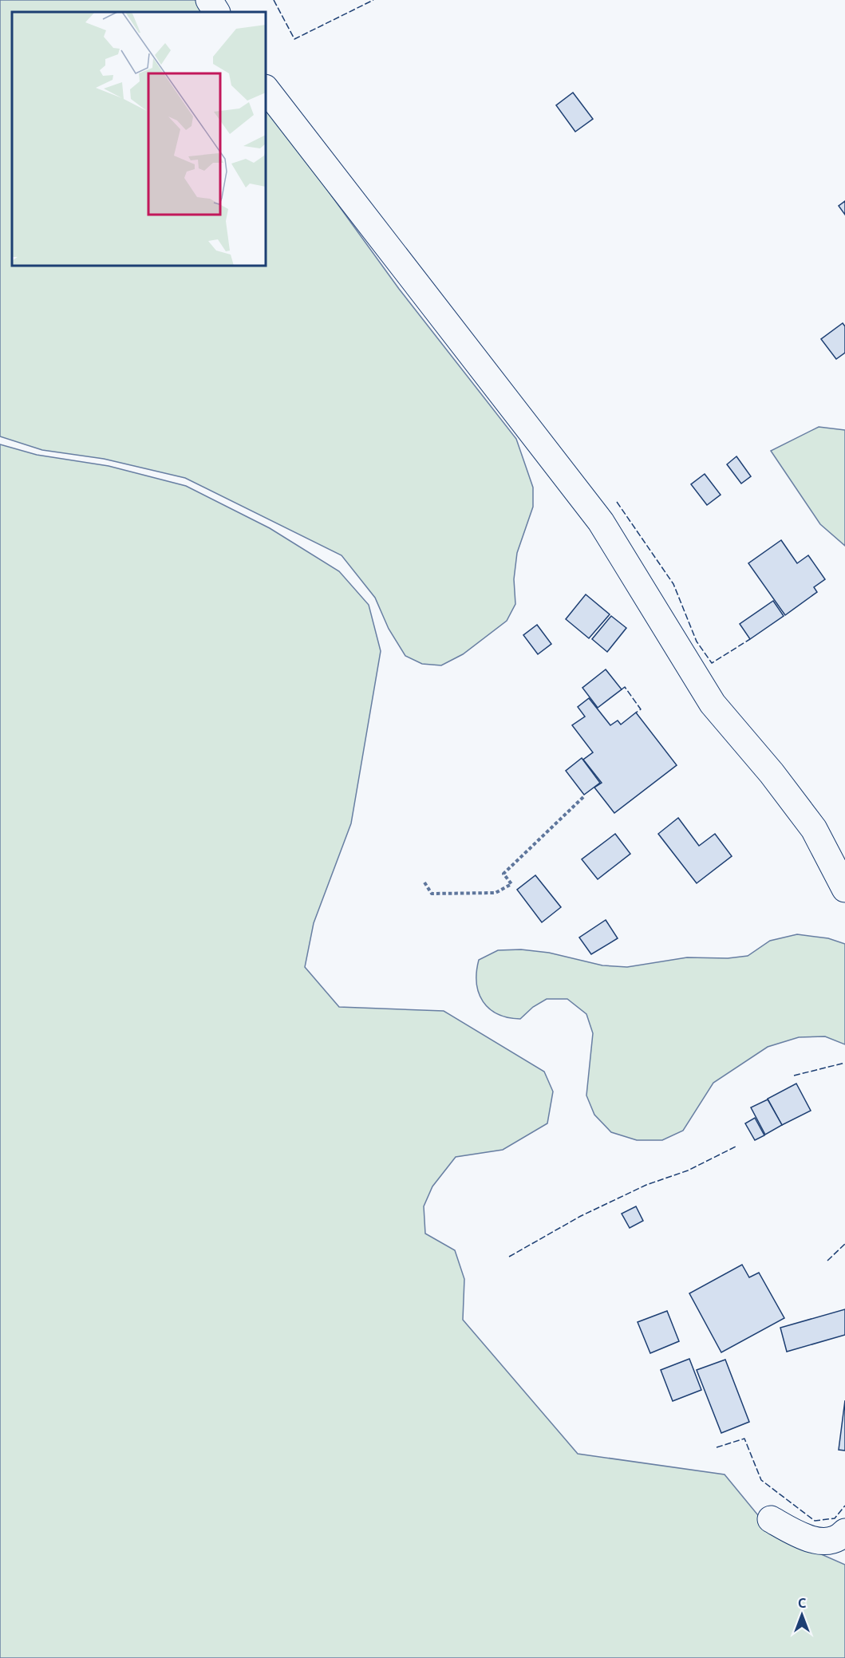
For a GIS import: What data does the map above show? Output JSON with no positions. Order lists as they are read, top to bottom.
{
  "north": "top"
}
